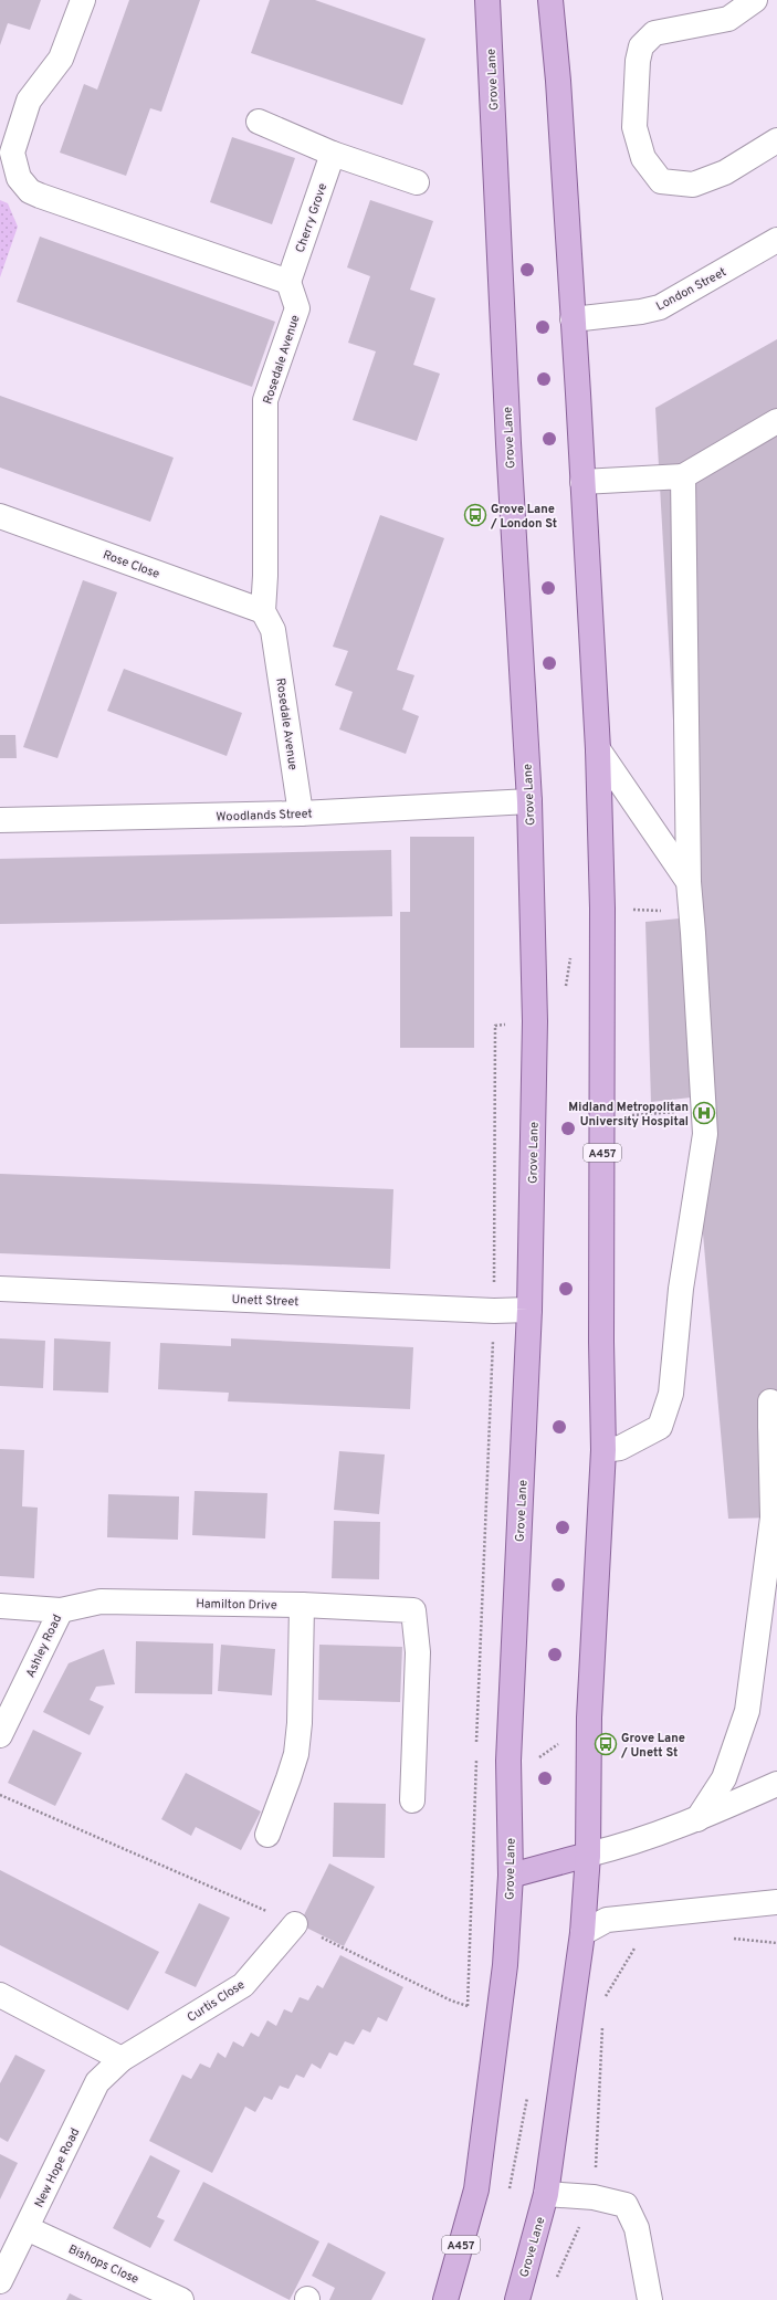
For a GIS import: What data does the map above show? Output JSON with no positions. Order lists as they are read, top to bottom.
{
  "streets": {
    "main road": ["Grove Lane", "A457"],
    "street": [
      "Cherry Grove",
      "London Street",
      "Rosedale Avenue",
      "Rose Close",
      "Woodlands Street",
      "Unett Street",
      "Hamilton Drive",
      "Ashley Road",
      "Curtis Close",
      "New Hope Road",
      "Bishops Close"
    ]
  },
  "crossings": [
    ["Grove Lane", "London Street"],
    ["Grove Lane", "Woodlands Street"],
    ["Grove Lane", "Unett Street"],
    ["Cherry Grove", "Rosedale Avenue"],
    ["Rosedale Avenue", "Rose Close"],
    ["Rosedale Avenue", "Woodlands Street"],
    ["Hamilton Drive", "Ashley Road"],
    ["Curtis Close", "New Hope Road"],
    ["New Hope Road", "Bishops Close"]
  ],
  "places": {
    "bus stop": ["Grove Lane / London St", "Grove Lane / Unett St"],
    "hospital": ["Midland Metropolitan University Hospital"]
  }
}
